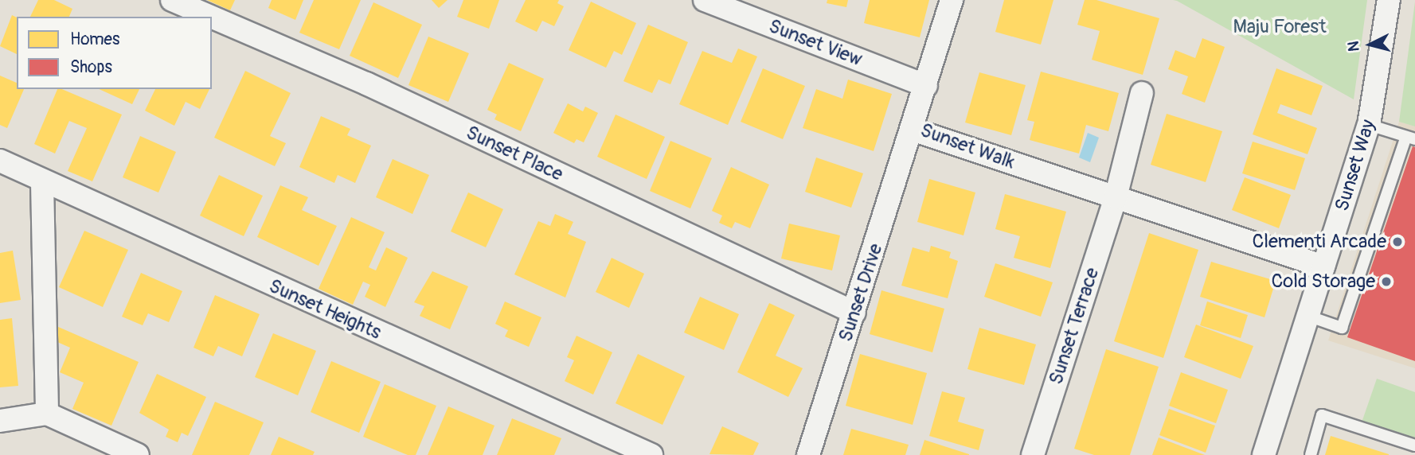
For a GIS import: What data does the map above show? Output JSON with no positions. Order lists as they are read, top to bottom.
{
  "streets": {
    "street": [
      "Sunset View",
      "Sunset Walk",
      "Sunset Place",
      "Sunset Way",
      "Sunset Drive",
      "Sunset Heights",
      "Sunset Terrace"
    ]
  },
  "crossings": [
    ["Sunset View", "Sunset Walk"],
    ["Sunset Walk", "Sunset Way"],
    ["Sunset Walk", "Sunset Drive"],
    ["Sunset Walk", "Sunset Terrace"],
    ["Sunset Place", "Sunset Drive"]
  ],
  "parks": ["Maju Forest"],
  "places": ["Clementi Arcade", "Cold Storage"],
  "legend": ["Homes", "Shops"],
  "north": "left"
}
